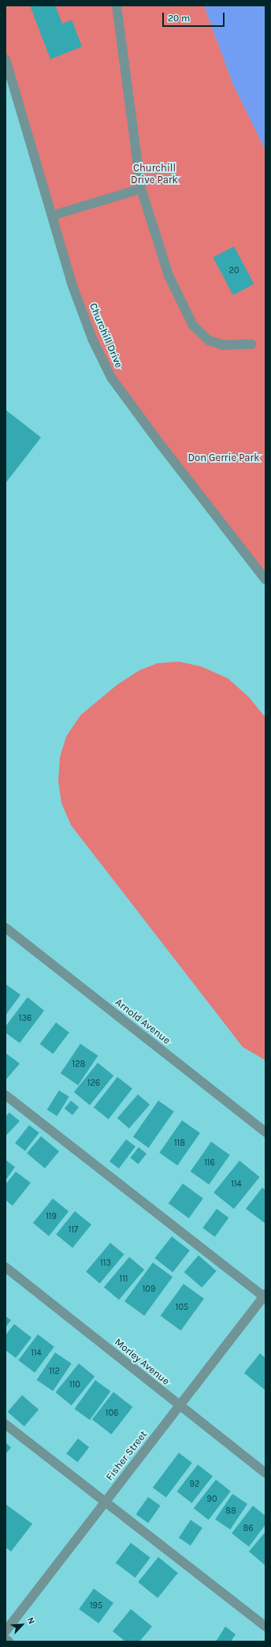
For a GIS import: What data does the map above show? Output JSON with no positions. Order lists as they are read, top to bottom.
{
  "streets": {
    "street": [
      "Churchill Drive",
      "Arnold Avenue",
      "Morley Avenue",
      "Fisher Street"
    ]
  },
  "crossings": [
    ["Morley Avenue", "Fisher Street"]
  ],
  "parks": ["Churchill Drive Park", "Don Gerrie Park"],
  "house_numbers": [
    "20",
    "136",
    "128",
    "126",
    "118",
    "116",
    "114",
    "119",
    "117",
    "113",
    "111",
    "109",
    "105",
    "114",
    "112",
    "110",
    "106",
    "92",
    "90",
    "88",
    "86",
    "195"
  ],
  "scale_bar": "20 m",
  "north": "top right"
}
